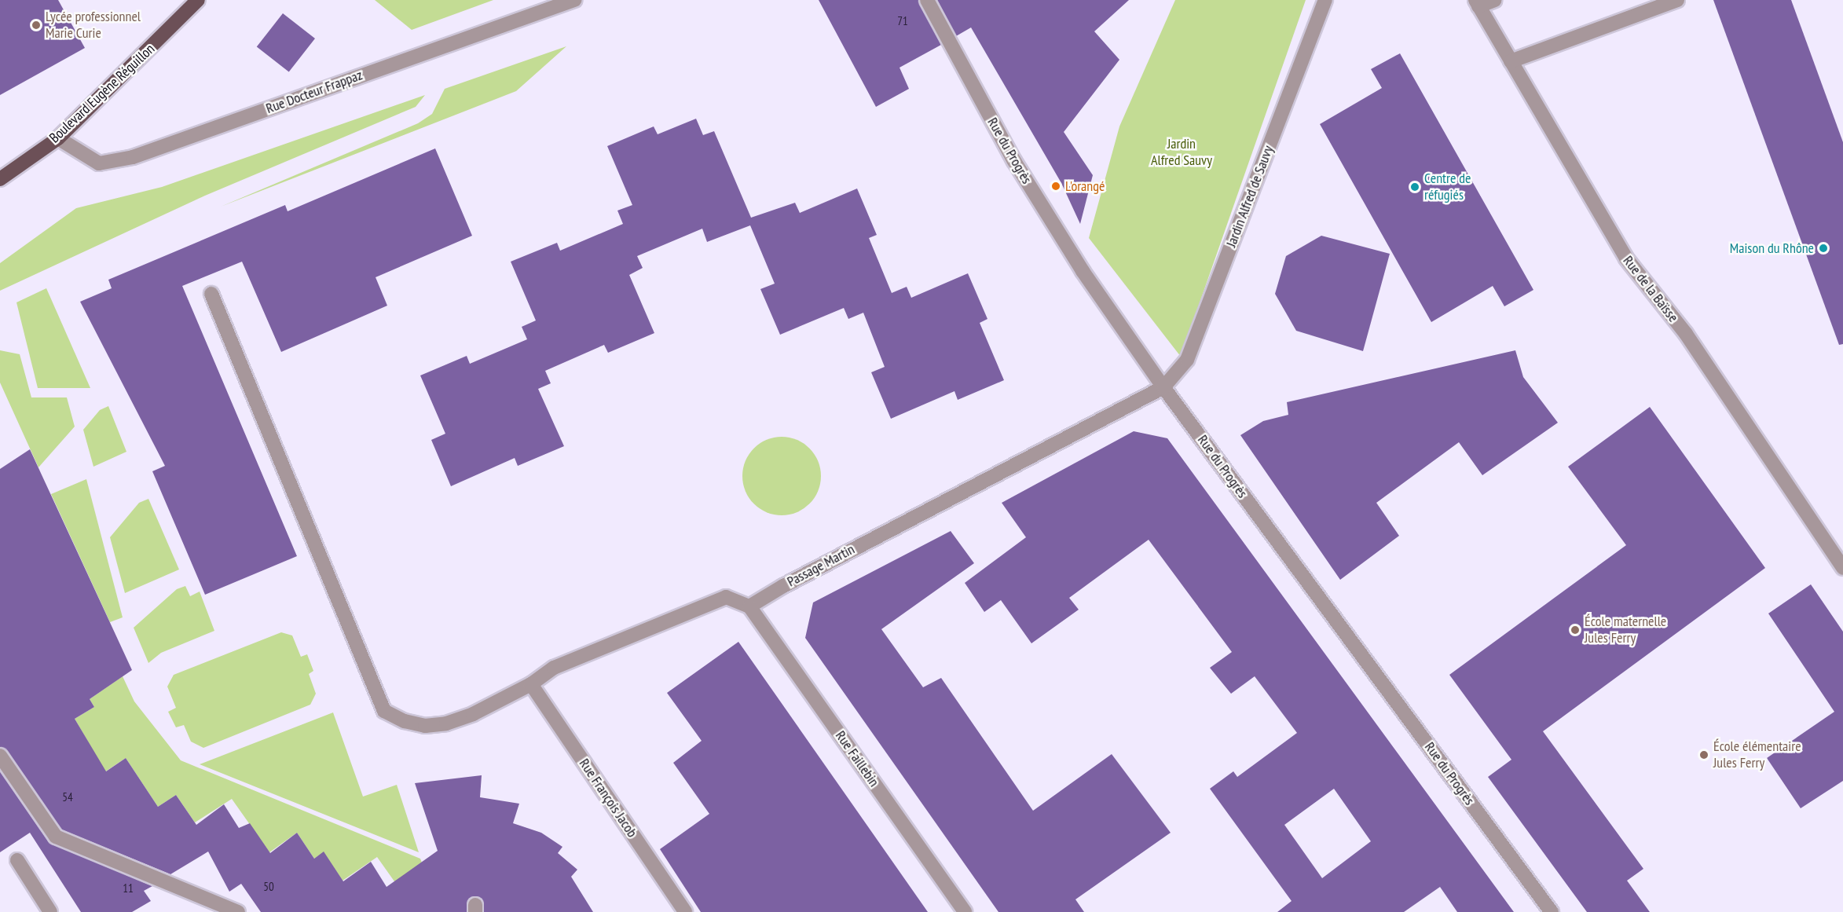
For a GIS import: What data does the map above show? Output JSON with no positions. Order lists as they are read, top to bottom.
{
  "streets": {
    "main road": ["Boulevard Eugène Réguillon"],
    "street": [
      "Rue Docteur Frappaz",
      "Rue du Progrès",
      "Jardin Alfred de Sauvy",
      "Rue de la Baïsse",
      "Passage Martin",
      "Rue Faillebin",
      "Rue François Jacob"
    ]
  },
  "crossings": [
    ["Rue Docteur Frappaz", "Boulevard Eugène Réguillon"],
    ["Rue du Progrès", "Jardin Alfred de Sauvy"],
    ["Rue du Progrès", "Passage Martin"],
    ["Jardin Alfred de Sauvy", "Passage Martin"],
    ["Passage Martin", "Rue Faillebin"]
  ],
  "parks": ["Jardin Alfred Sauvy"],
  "places": [
    "Lycée professionnel Marie Curie",
    "L'orangé",
    "Centre de réfugiés",
    "Maison du Rhône",
    "École maternelle Jules Ferry",
    "École élémentaire Jules Ferry"
  ],
  "house_numbers": [
    "71",
    "54",
    "50",
    "11"
  ]
}
